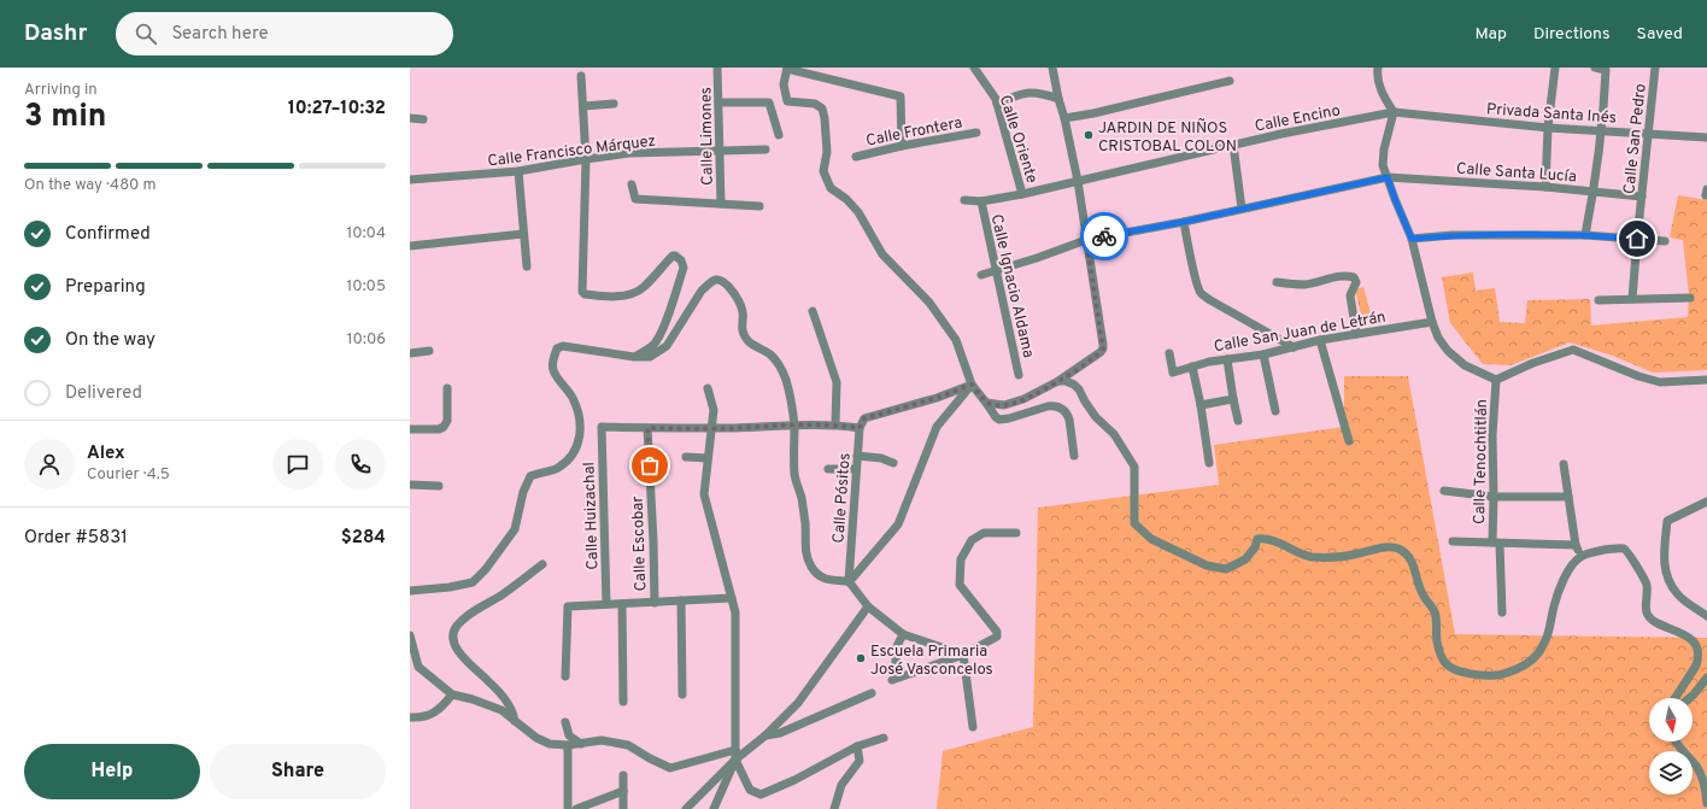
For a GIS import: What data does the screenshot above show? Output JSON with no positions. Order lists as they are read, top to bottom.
{
  "streets": {
    "street": [
      "Privada Santa Inés",
      "Calle Encino",
      "Calle Frontera",
      "Calle Limones",
      "Calle Oriente",
      "Calle San Pedro",
      "Calle Francisco Márquez",
      "Calle Santa Lucía",
      "Calle Ignacio Aldama",
      "Calle San Juan de Letrán",
      "Calle Tenochtitlán",
      "Calle Pósitos",
      "Calle Huizachal",
      "Calle Escobar"
    ]
  },
  "crossings": [
    ["Privada Santa Inés", "Calle Encino"],
    ["Privada Santa Inés", "Calle San Pedro"],
    ["Calle Encino", "Calle Oriente"],
    ["Calle Encino", "Calle Ignacio Aldama"],
    ["Calle Limones", "Calle Francisco Márquez"],
    ["Calle San Pedro", "Calle Santa Lucía"],
    ["Calle Santa Lucía", "Calle Ignacio Aldama"],
    ["Calle Huizachal", "Calle Escobar"]
  ],
  "places": ["JARDIN DE NIÑOS CRISTOBAL COLON", "Escuela Primaria José Vasconcelos"],
  "north": "bottom",
  "page": {
    "header": "Dashr",
    "search": "Search here",
    "nav": ["Map", "Directions", "Saved"],
    "heading": ["3 min", "Arriving in", "10:27–10:32"],
    "panel": [
      "Alex",
      "Courier · 4.5",
      "Order #5831",
      "$284"
    ],
    "bar": "On the way · 480 m",
    "list": [
      ["Confirmed", "10:04"],
      ["Preparing", "10:05"],
      ["On the way", "10:06"],
      "Delivered"
    ],
    "buttons": ["Help", "Share"]
  }
}
